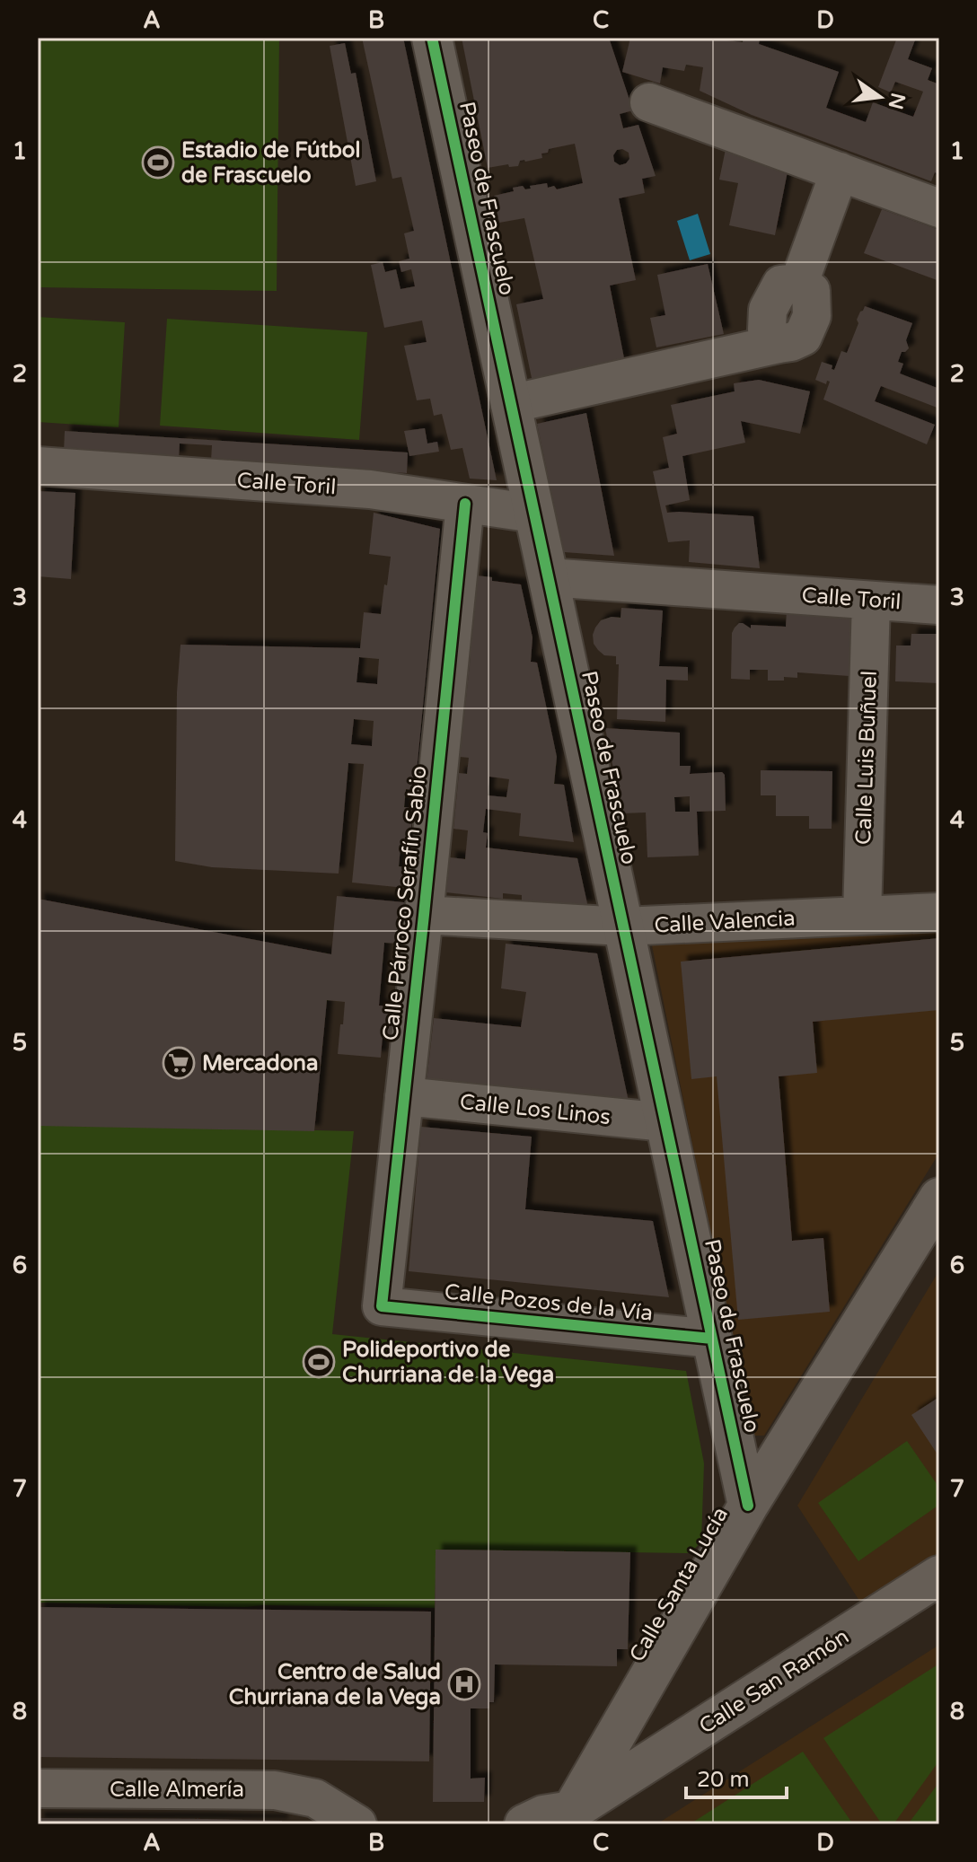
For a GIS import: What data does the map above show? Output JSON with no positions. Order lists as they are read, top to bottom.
{
  "streets": {
    "street": [
      "Paseo de Frascuelo",
      "Calle Toril",
      "Calle Luis Buñuel",
      "Calle Párroco Serafín Sabio",
      "Calle Valencia",
      "Calle Los Linos",
      "Calle Pozos de la Vía",
      "Calle Santa Lucía",
      "Calle San Ramón",
      "Calle Almería"
    ]
  },
  "crossings": [
    ["Paseo de Frascuelo", "Calle Toril"],
    ["Paseo de Frascuelo", "Calle Valencia"],
    ["Paseo de Frascuelo", "Calle Los Linos"],
    ["Paseo de Frascuelo", "Calle Pozos de la Vía"],
    ["Paseo de Frascuelo", "Calle Santa Lucía"],
    ["Calle Toril", "Calle Luis Buñuel"],
    ["Calle Toril", "Calle Párroco Serafín Sabio"],
    ["Calle Luis Buñuel", "Calle Valencia"],
    ["Calle Párroco Serafín Sabio", "Calle Valencia"],
    ["Calle Párroco Serafín Sabio", "Calle Los Linos"],
    ["Calle Párroco Serafín Sabio", "Calle Pozos de la Vía"],
    ["Calle Santa Lucía", "Calle San Ramón"]
  ],
  "places": {
    "sports": ["Estadio de Fútbol de Frascuelo", "Polideportivo de Churriana de la Vega"],
    "supermarket": ["Mercadona"],
    "hospital": ["Centro de Salud Churriana de la Vega"]
  },
  "scale_bar": "20 m",
  "north": "right",
  "grid": {
    "columns": [
      "A",
      "B",
      "C",
      "D"
    ],
    "rows": [
      "1",
      "2",
      "3",
      "4",
      "5",
      "6",
      "7",
      "8"
    ]
  }
}
